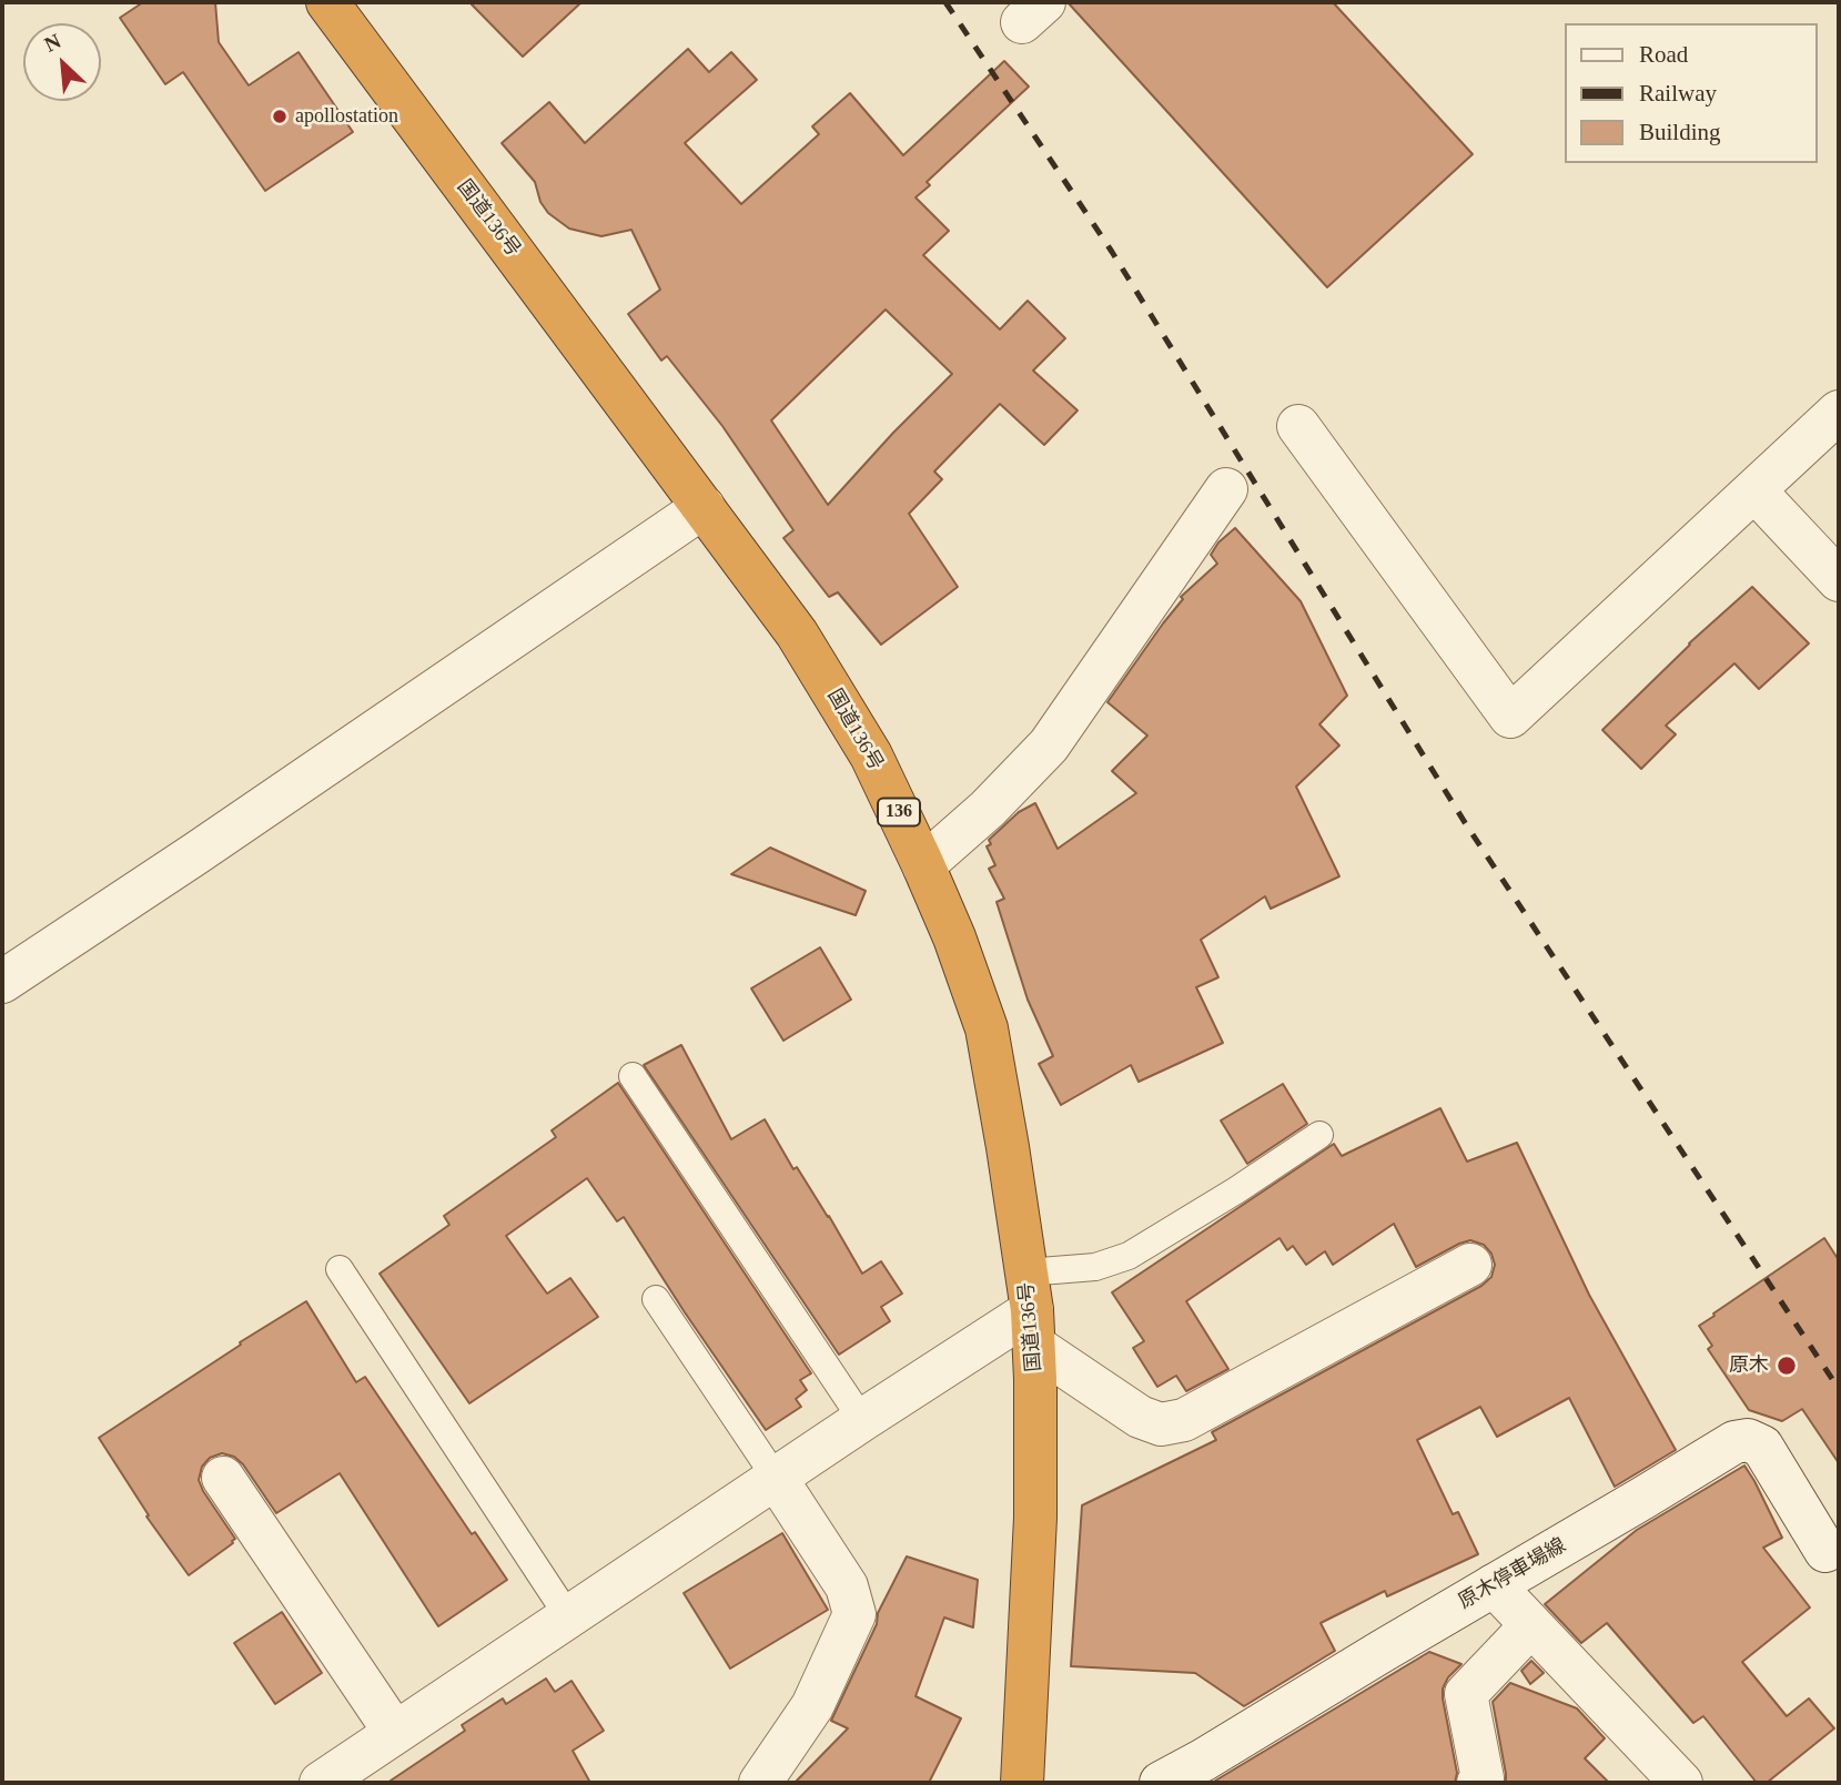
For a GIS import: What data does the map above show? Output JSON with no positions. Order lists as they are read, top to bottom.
{
  "streets": {
    "highway": ["国道136号", "136"],
    "street": ["原木停車場線"]
  },
  "places": ["apollostation", "原木"],
  "legend": ["Road", "Railway", "Building"],
  "north": "top left"
}
